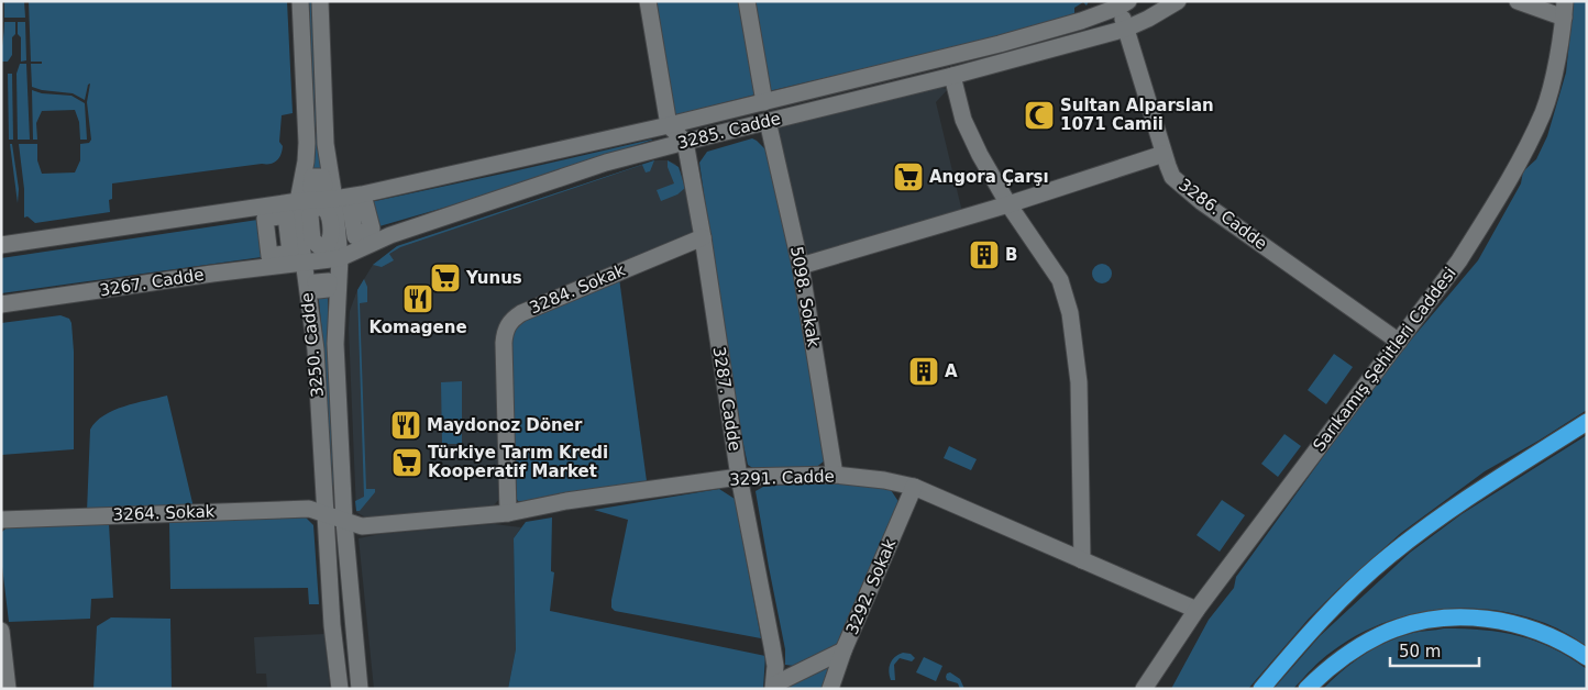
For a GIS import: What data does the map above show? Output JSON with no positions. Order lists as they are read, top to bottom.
{
  "streets": {
    "street": [
      "3285. Cadde",
      "3286. Cadde",
      "3267. Cadde",
      "3284. Sokak",
      "5098. Sokak",
      "3250. Cadde",
      "Sarıkamış Şehitleri Caddesi",
      "3287. Cadde",
      "3291. Cadde",
      "3264. Sokak",
      "3292. Sokak"
    ]
  },
  "crossings": [
    ["3285. Cadde", "3286. Cadde"],
    ["3285. Cadde", "3267. Cadde"],
    ["3285. Cadde", "5098. Sokak"],
    ["3285. Cadde", "3250. Cadde"],
    ["3285. Cadde", "3287. Cadde"],
    ["3286. Cadde", "Sarıkamış Şehitleri Caddesi"],
    ["3267. Cadde", "3250. Cadde"],
    ["3284. Sokak", "3287. Cadde"],
    ["3284. Sokak", "3291. Cadde"],
    ["5098. Sokak", "3291. Cadde"],
    ["3250. Cadde", "3291. Cadde"],
    ["3250. Cadde", "3264. Sokak"],
    ["Sarıkamış Şehitleri Caddesi", "3291. Cadde"],
    ["3287. Cadde", "3291. Cadde"],
    ["3291. Cadde", "3264. Sokak"],
    ["3291. Cadde", "3292. Sokak"]
  ],
  "places": {
    "mosque": ["Sultan Alparslan 1071 Camii"],
    "supermarket": ["Angora Çarşı", "Yunus", "Türkiye Tarım Kredi Kooperatif Market"],
    "building": ["B", "A"],
    "restaurant": ["Komagene", "Maydonoz Döner"]
  },
  "scale_bar": "50 m"
}
